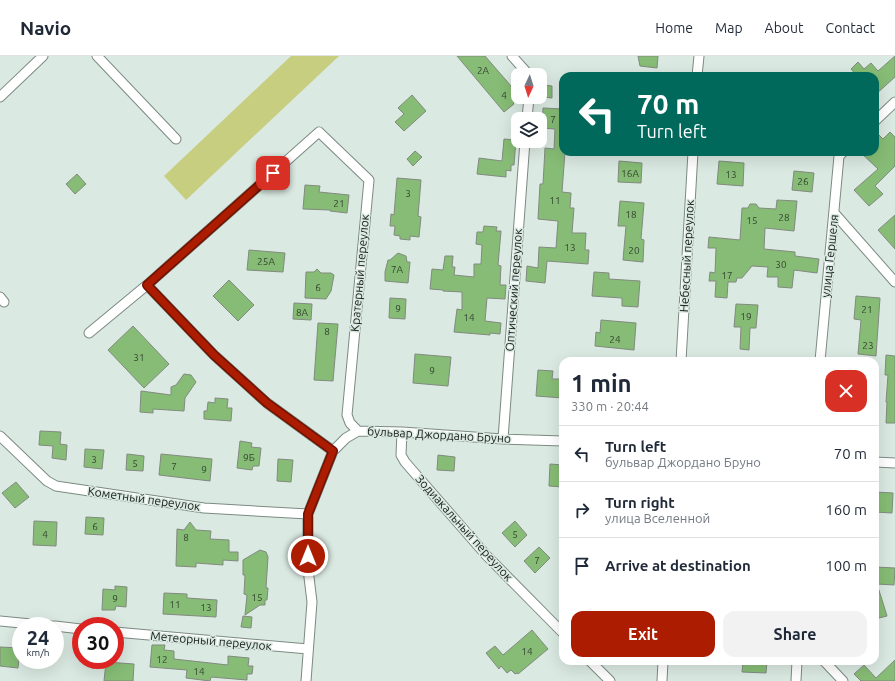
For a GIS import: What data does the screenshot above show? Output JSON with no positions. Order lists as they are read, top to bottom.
{
  "streets": {
    "street": [
      "Небесный переулок",
      "улица Гершеля",
      "Кратерный переулок",
      "Оптический переулок",
      "бульвар Джордано Бруно",
      "Кометный переулок",
      "Зодиакальный переулок",
      "Метеорный переулок"
    ]
  },
  "crossings": [
    ["Кратерный переулок", "бульвар Джордано Бруно"],
    ["Оптический переулок", "бульвар Джордано Бруно"],
    ["бульвар Джордано Бруно", "Зодиакальный переулок"]
  ],
  "house_numbers": [
    "2А",
    "4",
    "7",
    "16А",
    "13",
    "26",
    "3",
    "11",
    "21",
    "18",
    "28",
    "15",
    "13",
    "20",
    "25А",
    "30",
    "7А",
    "17",
    "6",
    "9",
    "21",
    "8А",
    "19",
    "14",
    "8",
    "24",
    "23",
    "31",
    "9",
    "9Б",
    "3",
    "5",
    "7",
    "9",
    "6",
    "4",
    "5",
    "8",
    "7",
    "15",
    "9",
    "11",
    "13",
    "14",
    "12",
    "14"
  ],
  "north": "bottom",
  "page": {
    "header": "Navio",
    "nav": [
      "Home",
      "Map",
      "About",
      "Contact"
    ],
    "turn": ["70 m", "Turn left"],
    "heading": ["1 min", "330 m · 20:44"],
    "list": [
      {
        "name": "Turn left",
        "note": "бульвар Джордано Бруно",
        "value": "70 m"
      },
      {
        "name": "Turn right",
        "note": "улица Вселенной",
        "value": "160 m"
      },
      {
        "name": "Arrive at destination",
        "value": "100 m"
      }
    ],
    "buttons": ["Exit", "Share"],
    "speed": "24 km/h",
    "limit": "30"
  }
}
